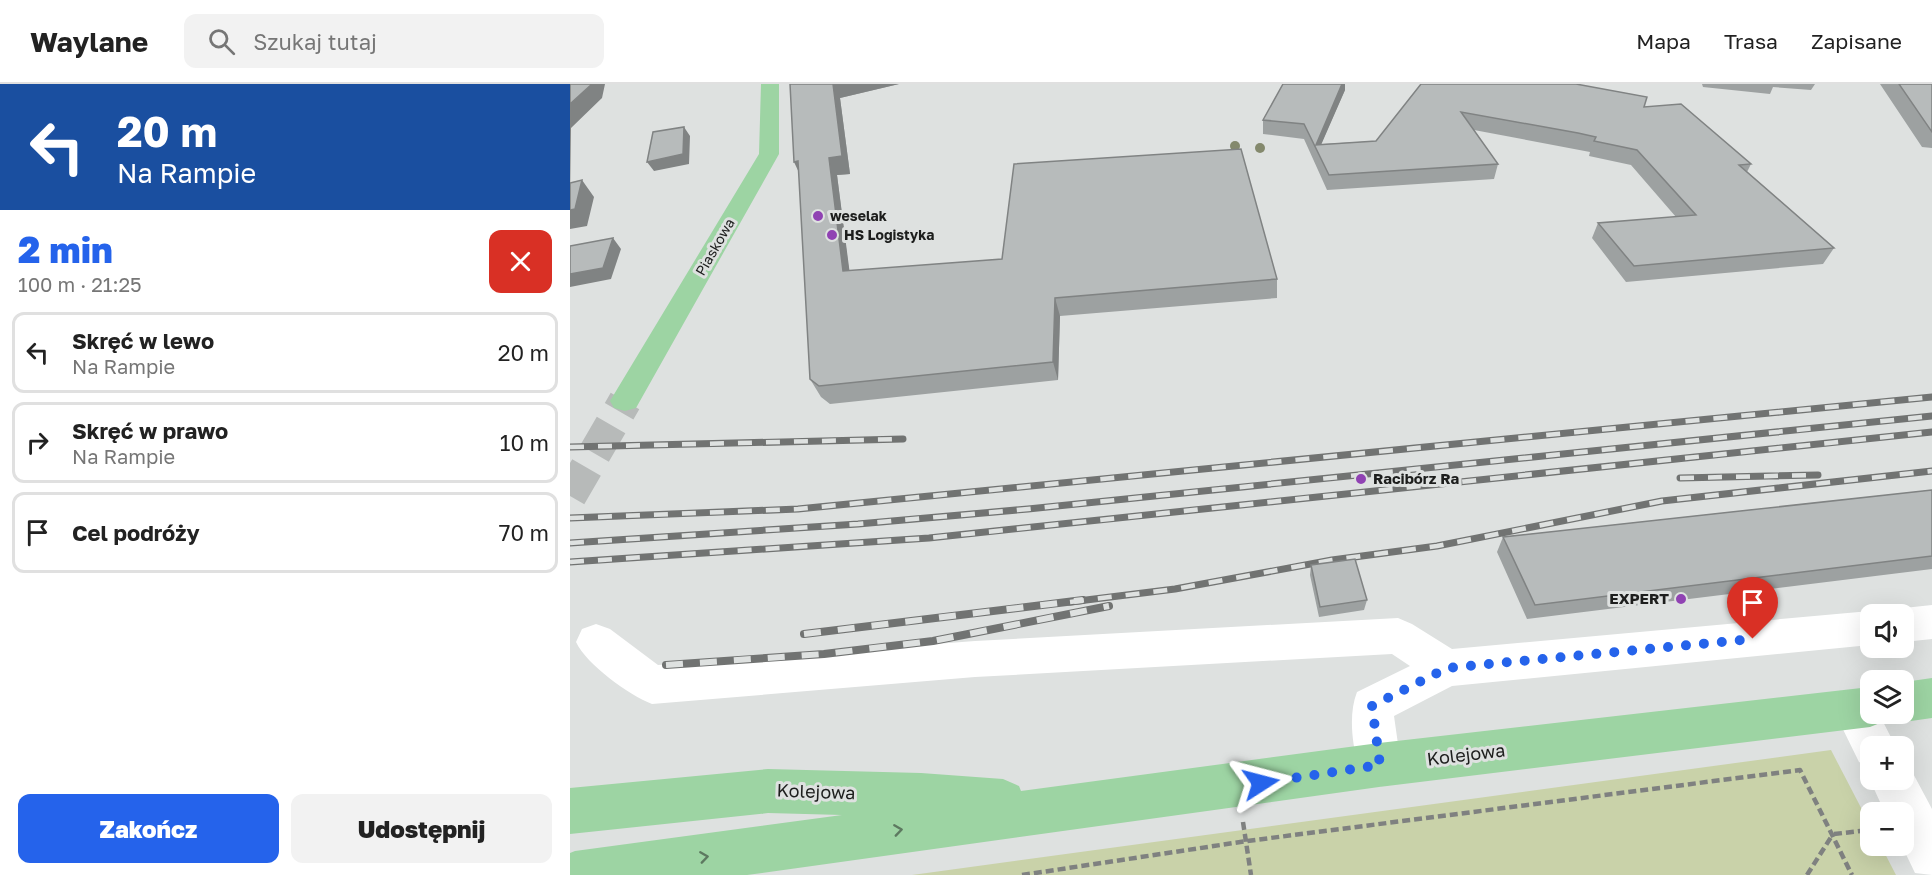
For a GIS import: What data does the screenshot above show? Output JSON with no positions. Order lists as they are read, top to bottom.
{
  "streets": {
    "main road": ["Piaskowa", "Kolejowa"]
  },
  "places": [
    "weselak",
    "HS Logistyka",
    "Racibórz Ra",
    "EXPERT"
  ],
  "page": {
    "header": "Waylane",
    "search": "Szukaj tutaj",
    "nav": ["Mapa", "Trasa", "Zapisane"],
    "turn": ["20 m", "Na Rampie"],
    "heading": ["2 min", "100 m · 21:25"],
    "list": [
      {
        "name": "Skręć w lewo",
        "note": "Na Rampie",
        "value": "20 m"
      },
      {
        "name": "Skręć w prawo",
        "note": "Na Rampie",
        "value": "10 m"
      },
      {
        "name": "Cel podróży",
        "value": "70 m"
      }
    ],
    "map_buttons": ["+", "−"],
    "buttons": ["Zakończ", "Udostępnij"]
  }
}
